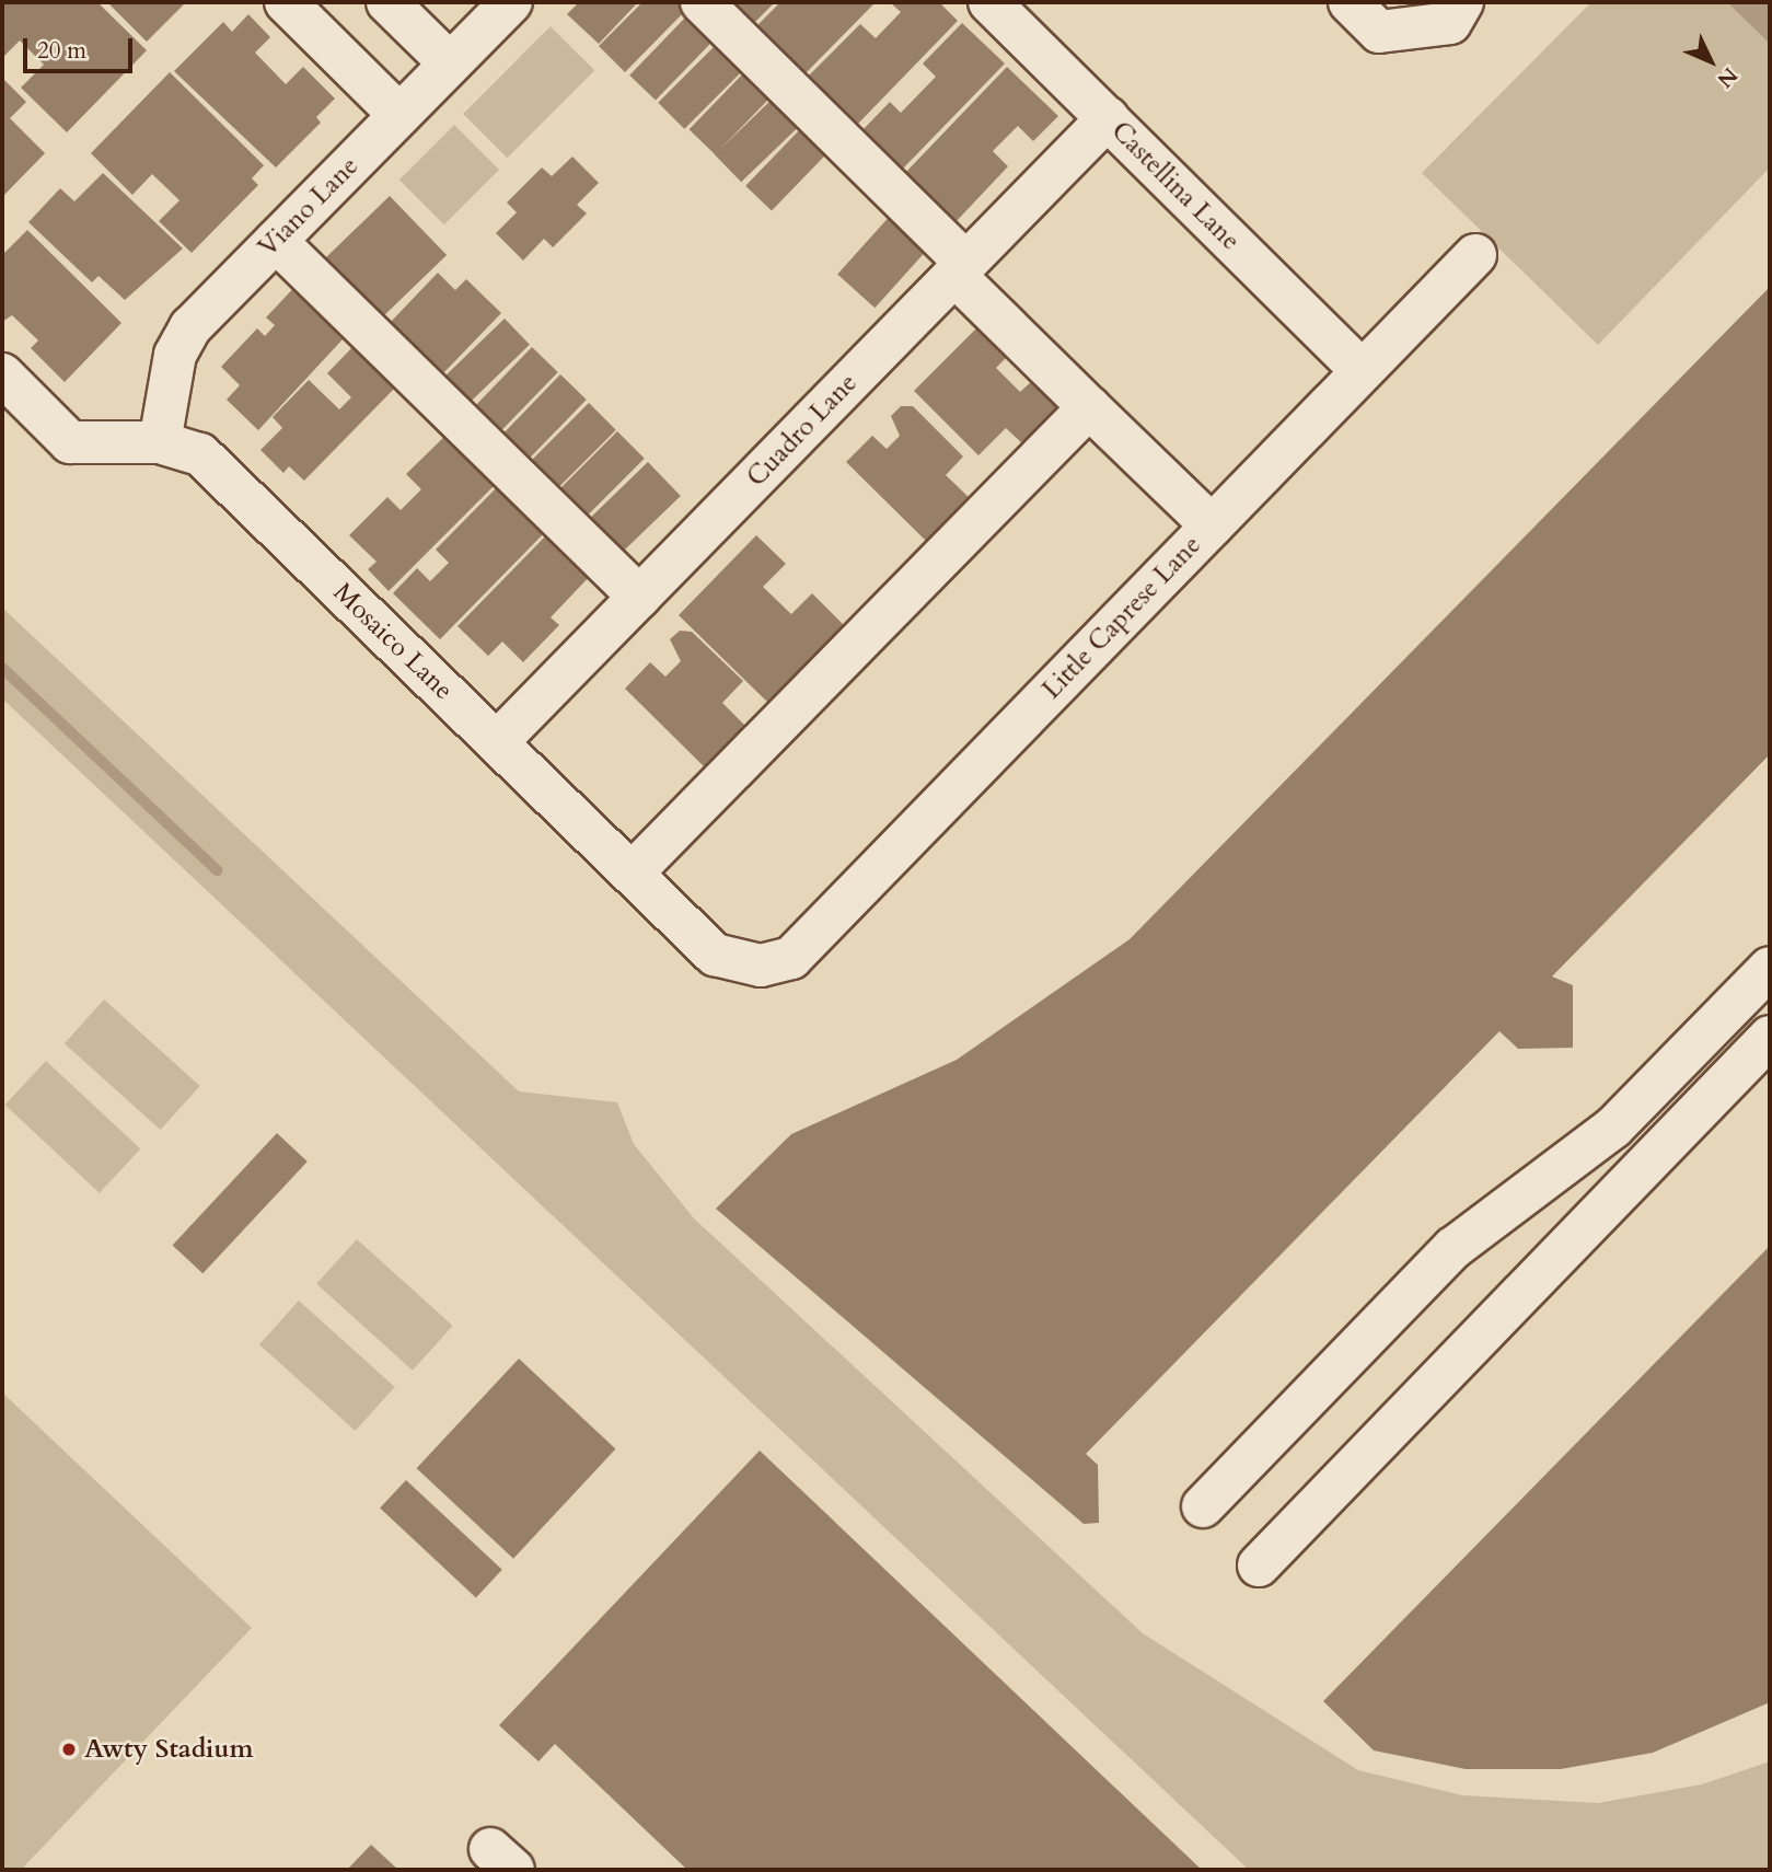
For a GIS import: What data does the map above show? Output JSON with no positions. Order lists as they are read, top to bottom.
{
  "streets": {
    "street": [
      "Castellina Lane",
      "Viano Lane",
      "Cuadro Lane",
      "Little Caprese Lane",
      "Mosaico Lane"
    ]
  },
  "crossings": [
    ["Castellina Lane", "Cuadro Lane"],
    ["Castellina Lane", "Little Caprese Lane"],
    ["Viano Lane", "Mosaico Lane"],
    ["Cuadro Lane", "Mosaico Lane"],
    ["Little Caprese Lane", "Mosaico Lane"]
  ],
  "places": ["Awty Stadium"],
  "scale_bar": "20 m",
  "north": "bottom right"
}
